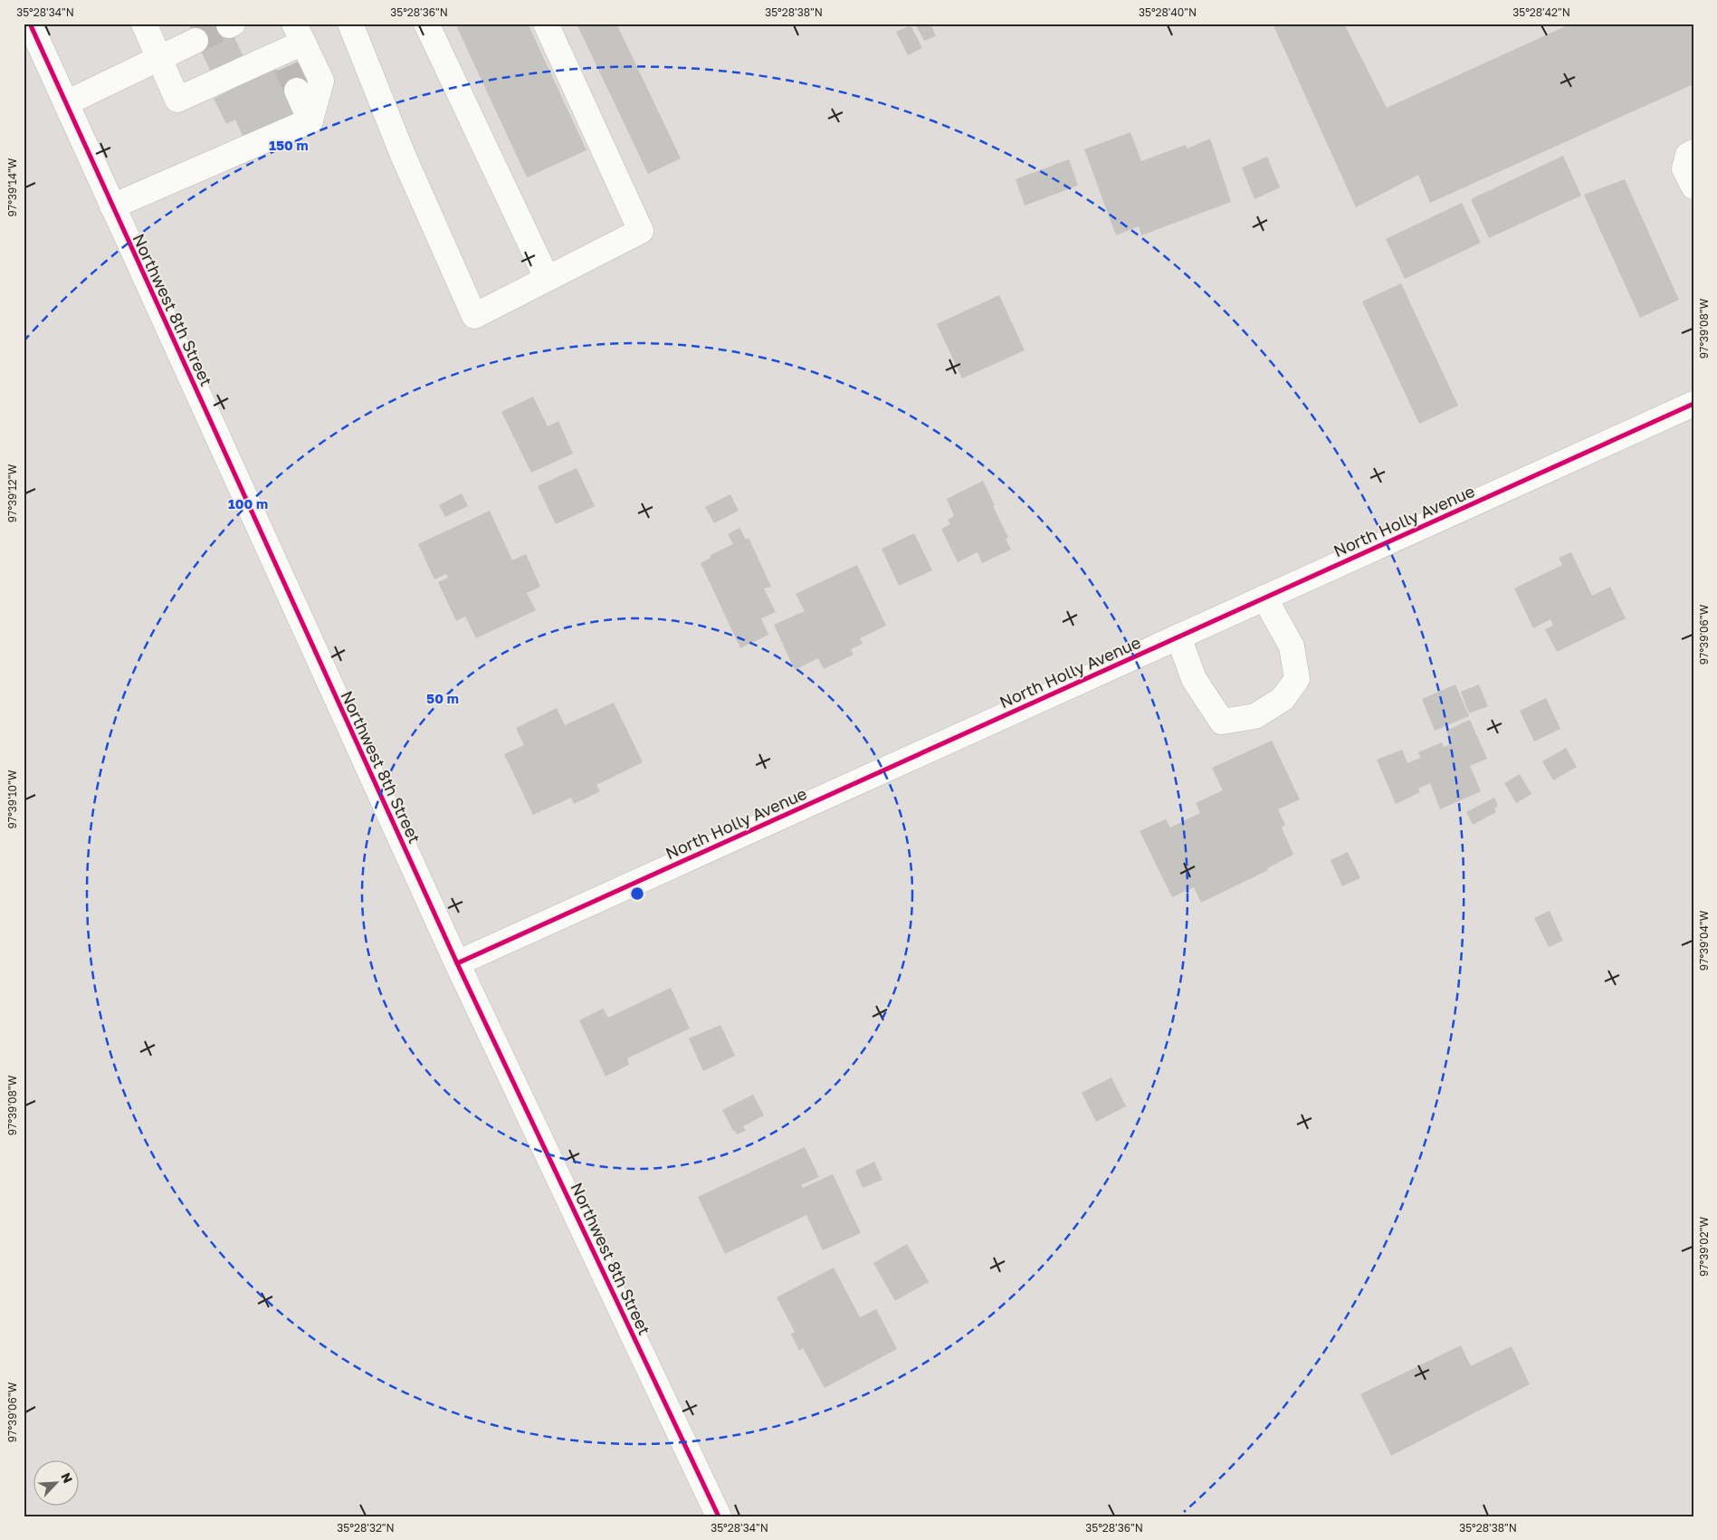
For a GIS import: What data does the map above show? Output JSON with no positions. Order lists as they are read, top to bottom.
{
  "streets": {
    "street": ["Northwest 8th Street", "North Holly Avenue"]
  },
  "crossings": [
    ["Northwest 8th Street", "North Holly Avenue"]
  ],
  "north": "top right",
  "coordinates": [
    "35°28'34\"N",
    "35°28'36\"N",
    "35°28'38\"N",
    "35°28'40\"N",
    "35°28'42\"N",
    "97°39'14\"W",
    "97°39'08\"W",
    "97°39'12\"W",
    "97°39'06\"W",
    "97°39'10\"W",
    "97°39'04\"W",
    "97°39'02\"W",
    "35°28'32\"N"
  ],
  "rings": ["150 m", "100 m", "50 m"]
}
